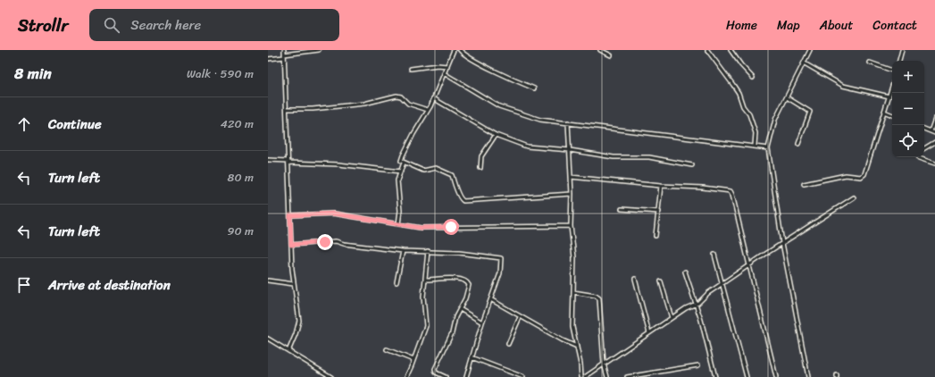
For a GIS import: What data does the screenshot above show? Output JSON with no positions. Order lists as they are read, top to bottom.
{
  "page": {
    "header": "Strollr",
    "search": "Search here",
    "nav": [
      "Home",
      "Map",
      "About",
      "Contact"
    ],
    "heading": ["8 min", "Walk · 590 m"],
    "map_buttons": ["+", "−"],
    "list": [
      ["Continue", "420 m"],
      ["Turn left", "80 m"],
      ["Turn left", "90 m"],
      "Arrive at destination"
    ]
  }
}
